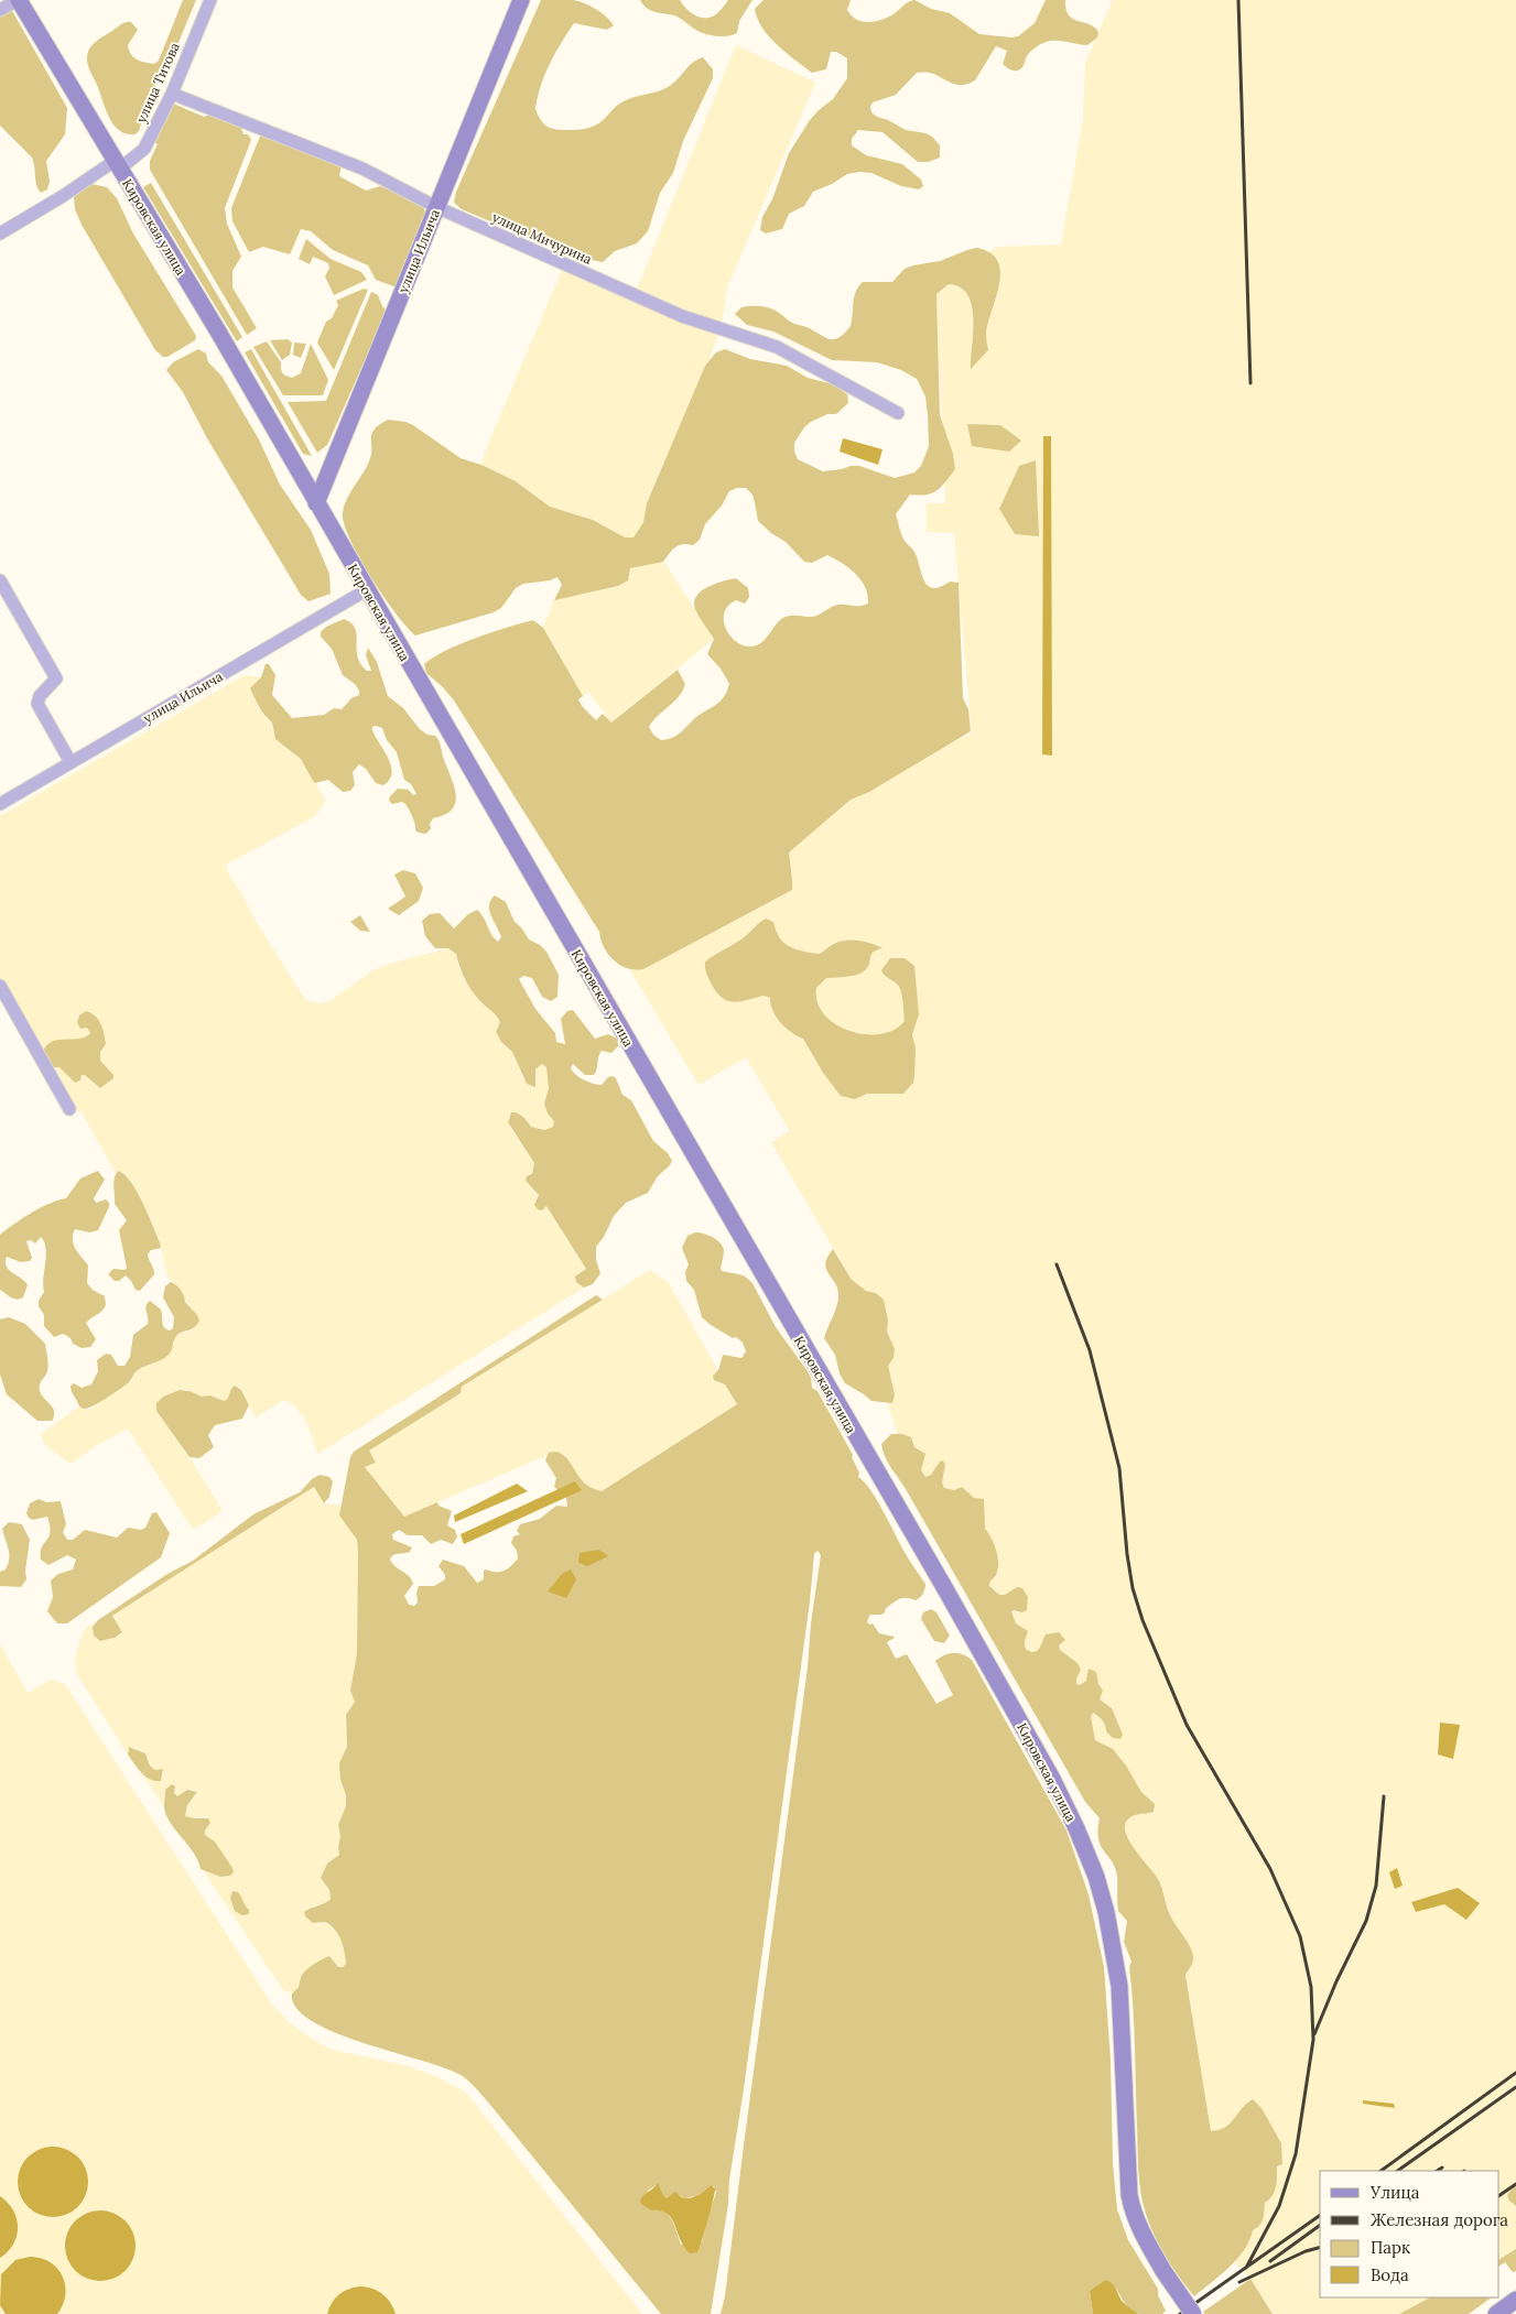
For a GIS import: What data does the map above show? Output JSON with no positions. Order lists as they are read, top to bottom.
{
  "streets": {
    "main road": ["Кировская улица", "улица Ильича"],
    "street": ["улица Титова", "улица Мичурина"]
  },
  "crossings": [
    ["улица Титова", "Кировская улица"],
    ["улица Титова", "улица Мичурина"],
    ["Кировская улица", "улица Ильича"],
    ["улица Мичурина", "улица Ильича"]
  ],
  "legend": [
    "Улица",
    "Железная дорога",
    "Парк",
    "Вода"
  ]
}
